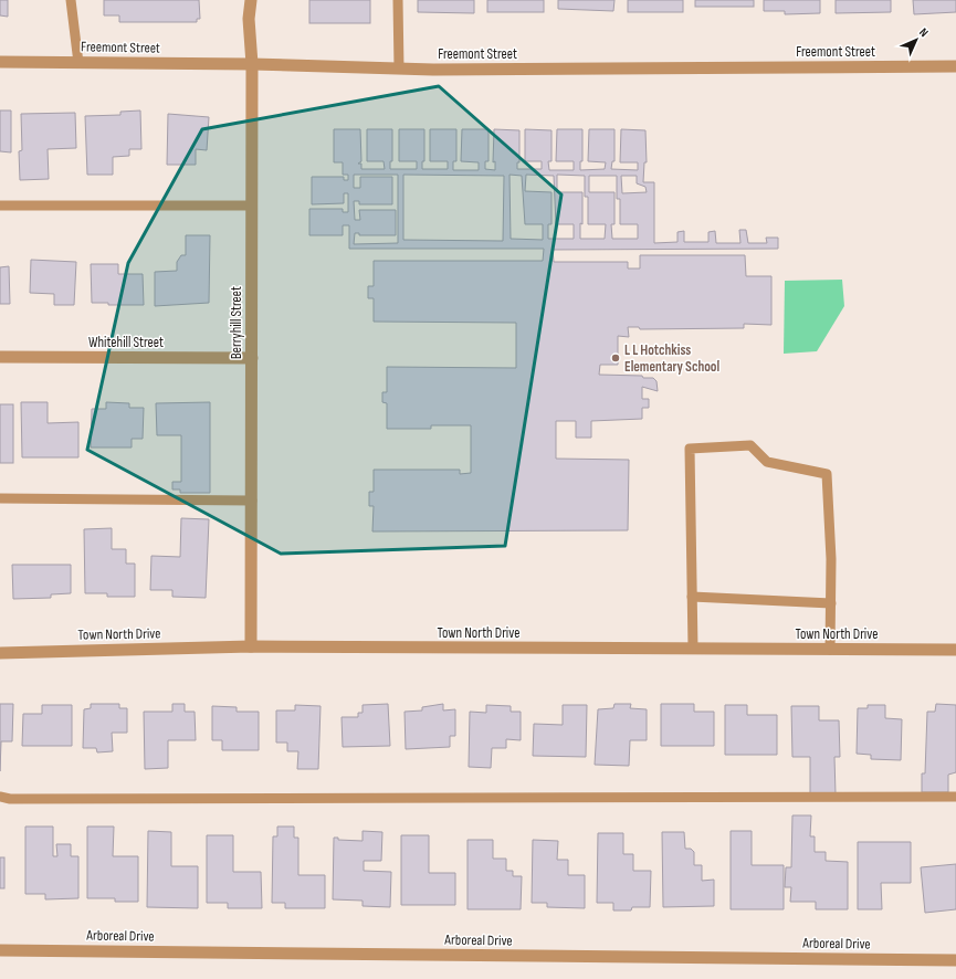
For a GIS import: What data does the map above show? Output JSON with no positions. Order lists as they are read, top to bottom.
{
  "streets": {
    "street": [
      "Freemont Street",
      "Berryhill Street",
      "Whitehill Street",
      "Town North Drive",
      "Arboreal Drive"
    ]
  },
  "crossings": [
    ["Freemont Street", "Berryhill Street"],
    ["Berryhill Street", "Whitehill Street"],
    ["Berryhill Street", "Town North Drive"]
  ],
  "places": ["L L Hotchkiss Elementary School"],
  "north": "top right"
}
